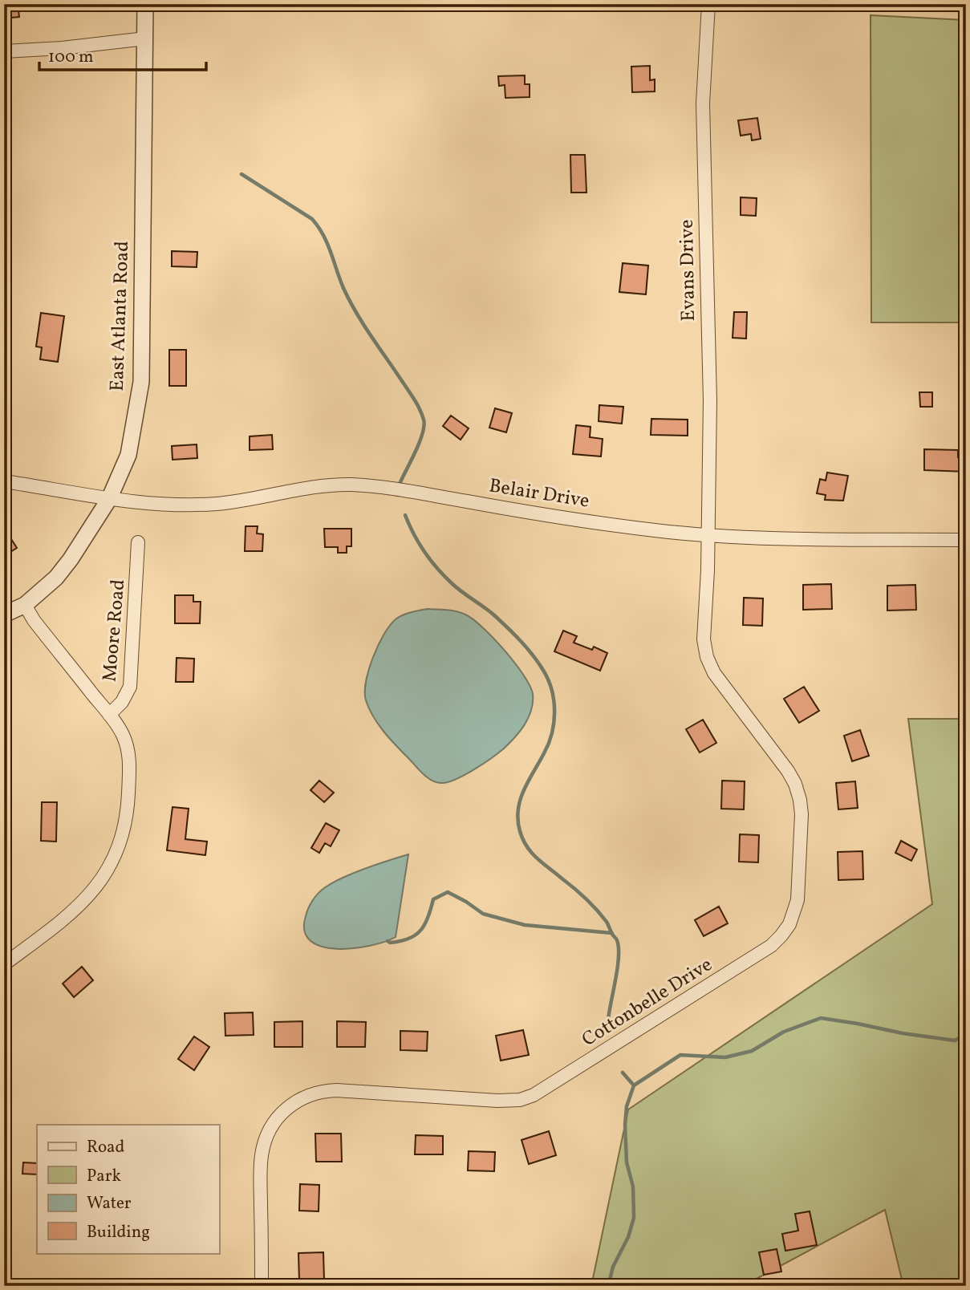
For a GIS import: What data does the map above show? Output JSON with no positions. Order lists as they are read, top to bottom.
{
  "streets": {
    "street": [
      "Evans Drive",
      "East Atlanta Road",
      "Belair Drive",
      "Moore Road",
      "Cottonbelle Drive"
    ]
  },
  "crossings": [
    ["Evans Drive", "Belair Drive"],
    ["Evans Drive", "Cottonbelle Drive"],
    ["East Atlanta Road", "Belair Drive"],
    ["East Atlanta Road", "Moore Road"],
    ["Belair Drive", "Cottonbelle Drive"]
  ],
  "legend": [
    "Road",
    "Park",
    "Water",
    "Building"
  ],
  "scale_bar": "100 m"
}
